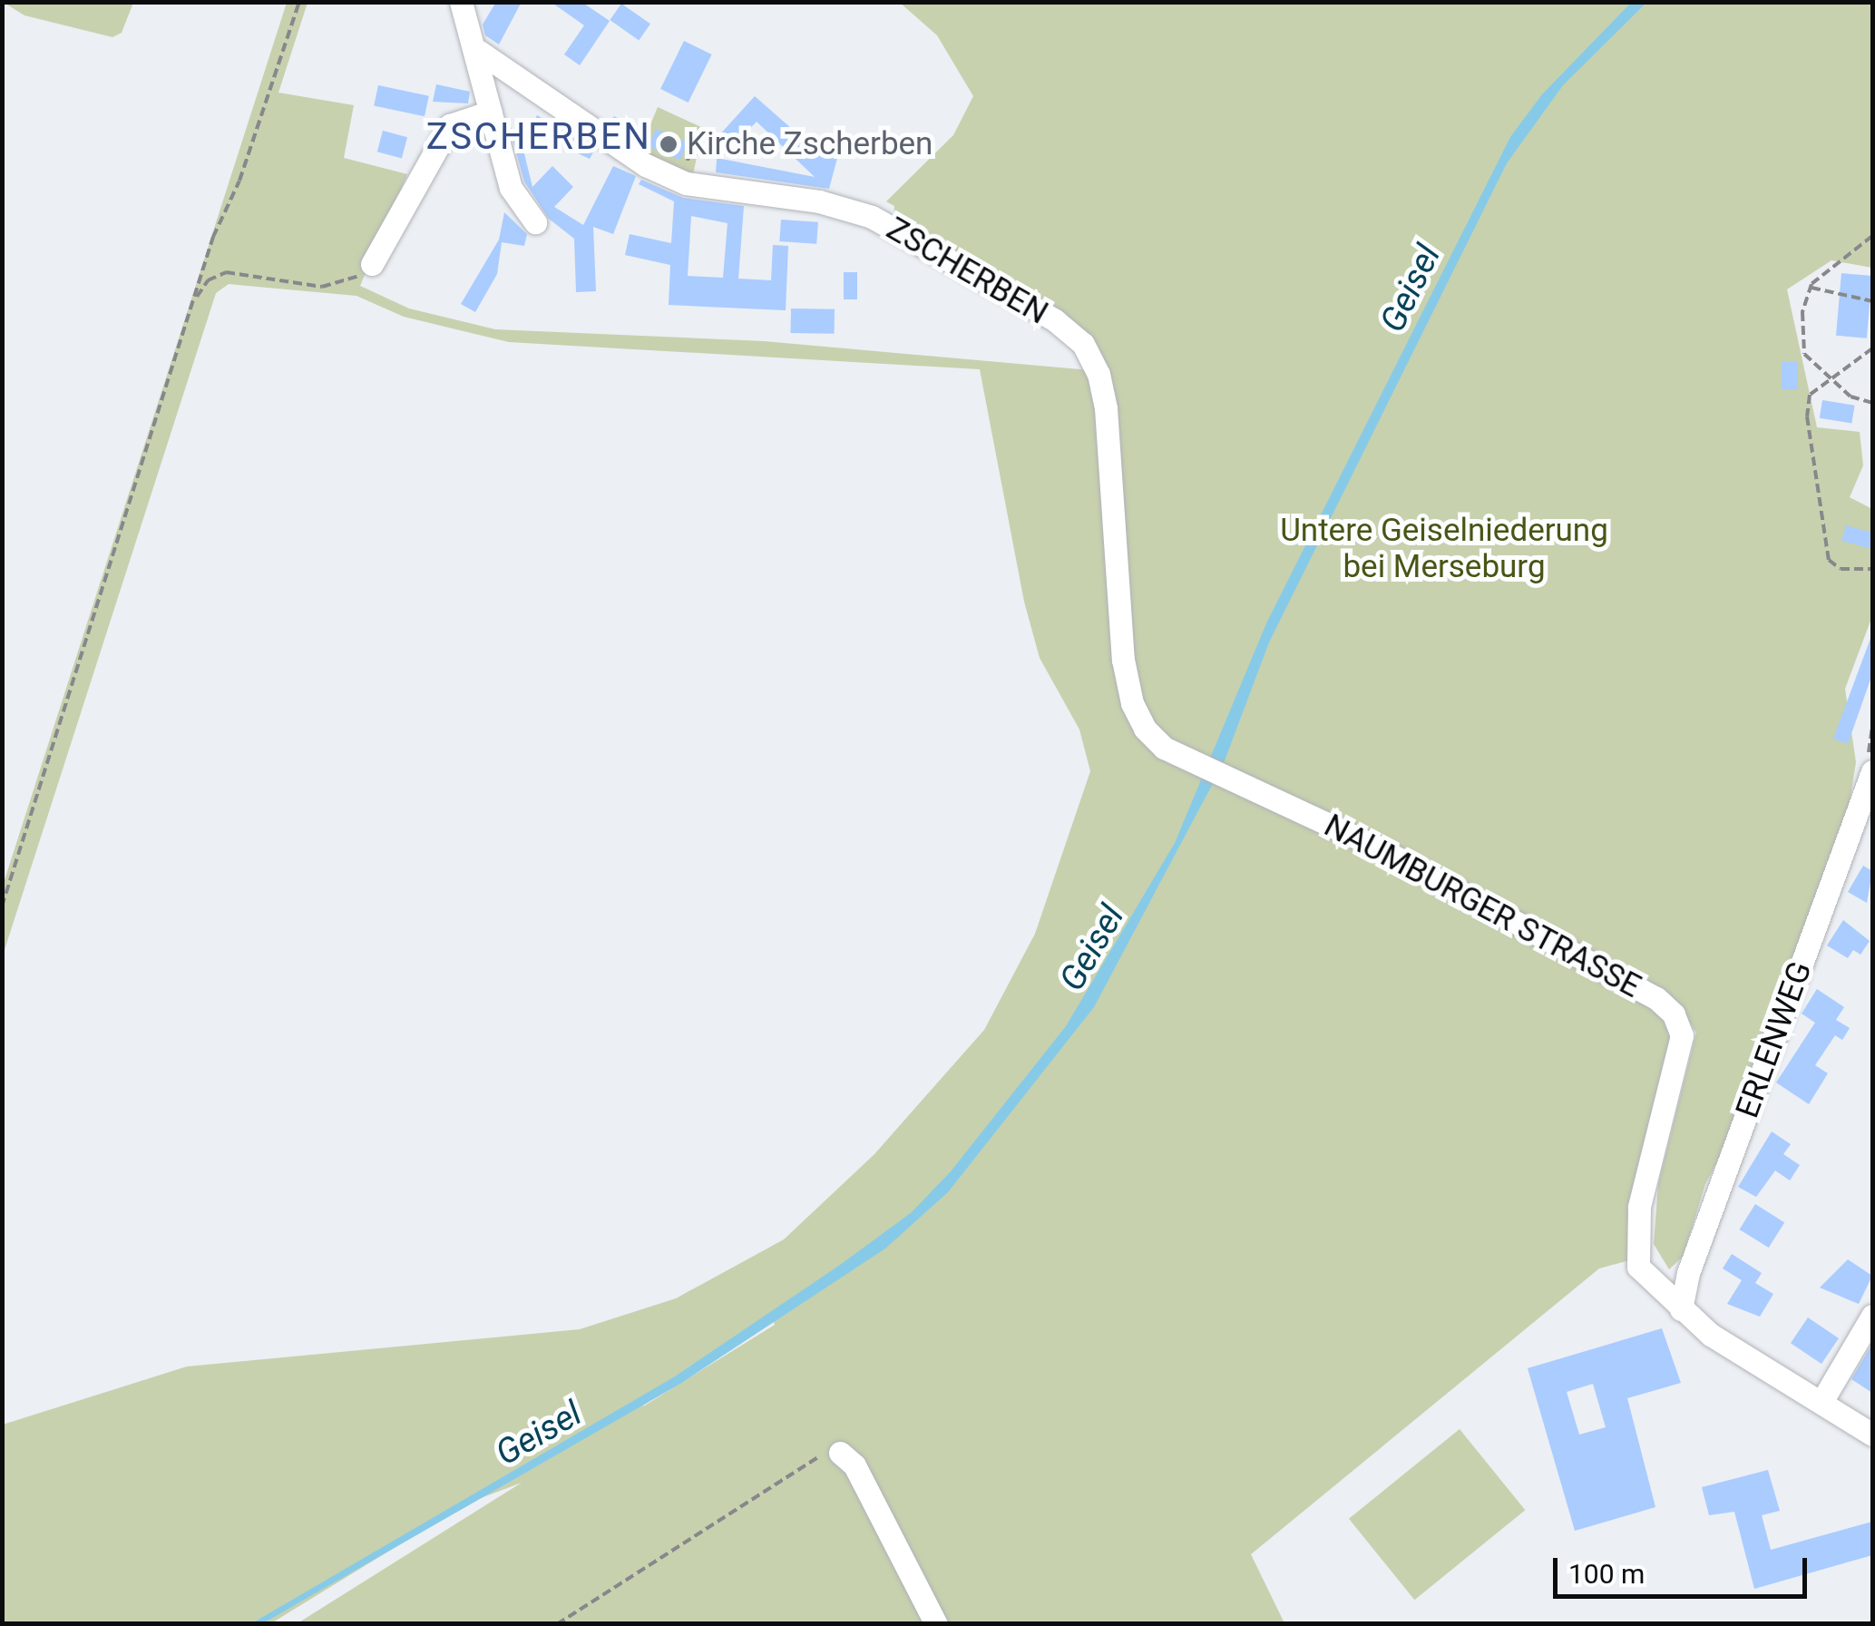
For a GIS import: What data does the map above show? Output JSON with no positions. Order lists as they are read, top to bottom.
{
  "streets": {
    "street": ["ZSCHERBEN", "NAUMBURGER STRASSE", "ERLENWEG"]
  },
  "crossings": [
    ["ZSCHERBEN", "NAUMBURGER STRASSE"],
    ["NAUMBURGER STRASSE", "ERLENWEG"]
  ],
  "districts": ["ZSCHERBEN"],
  "water": ["Geisel"],
  "parks": ["Untere Geiselniederung bei Merseburg"],
  "places": ["Kirche Zscherben"],
  "scale_bar": "100 m"
}
